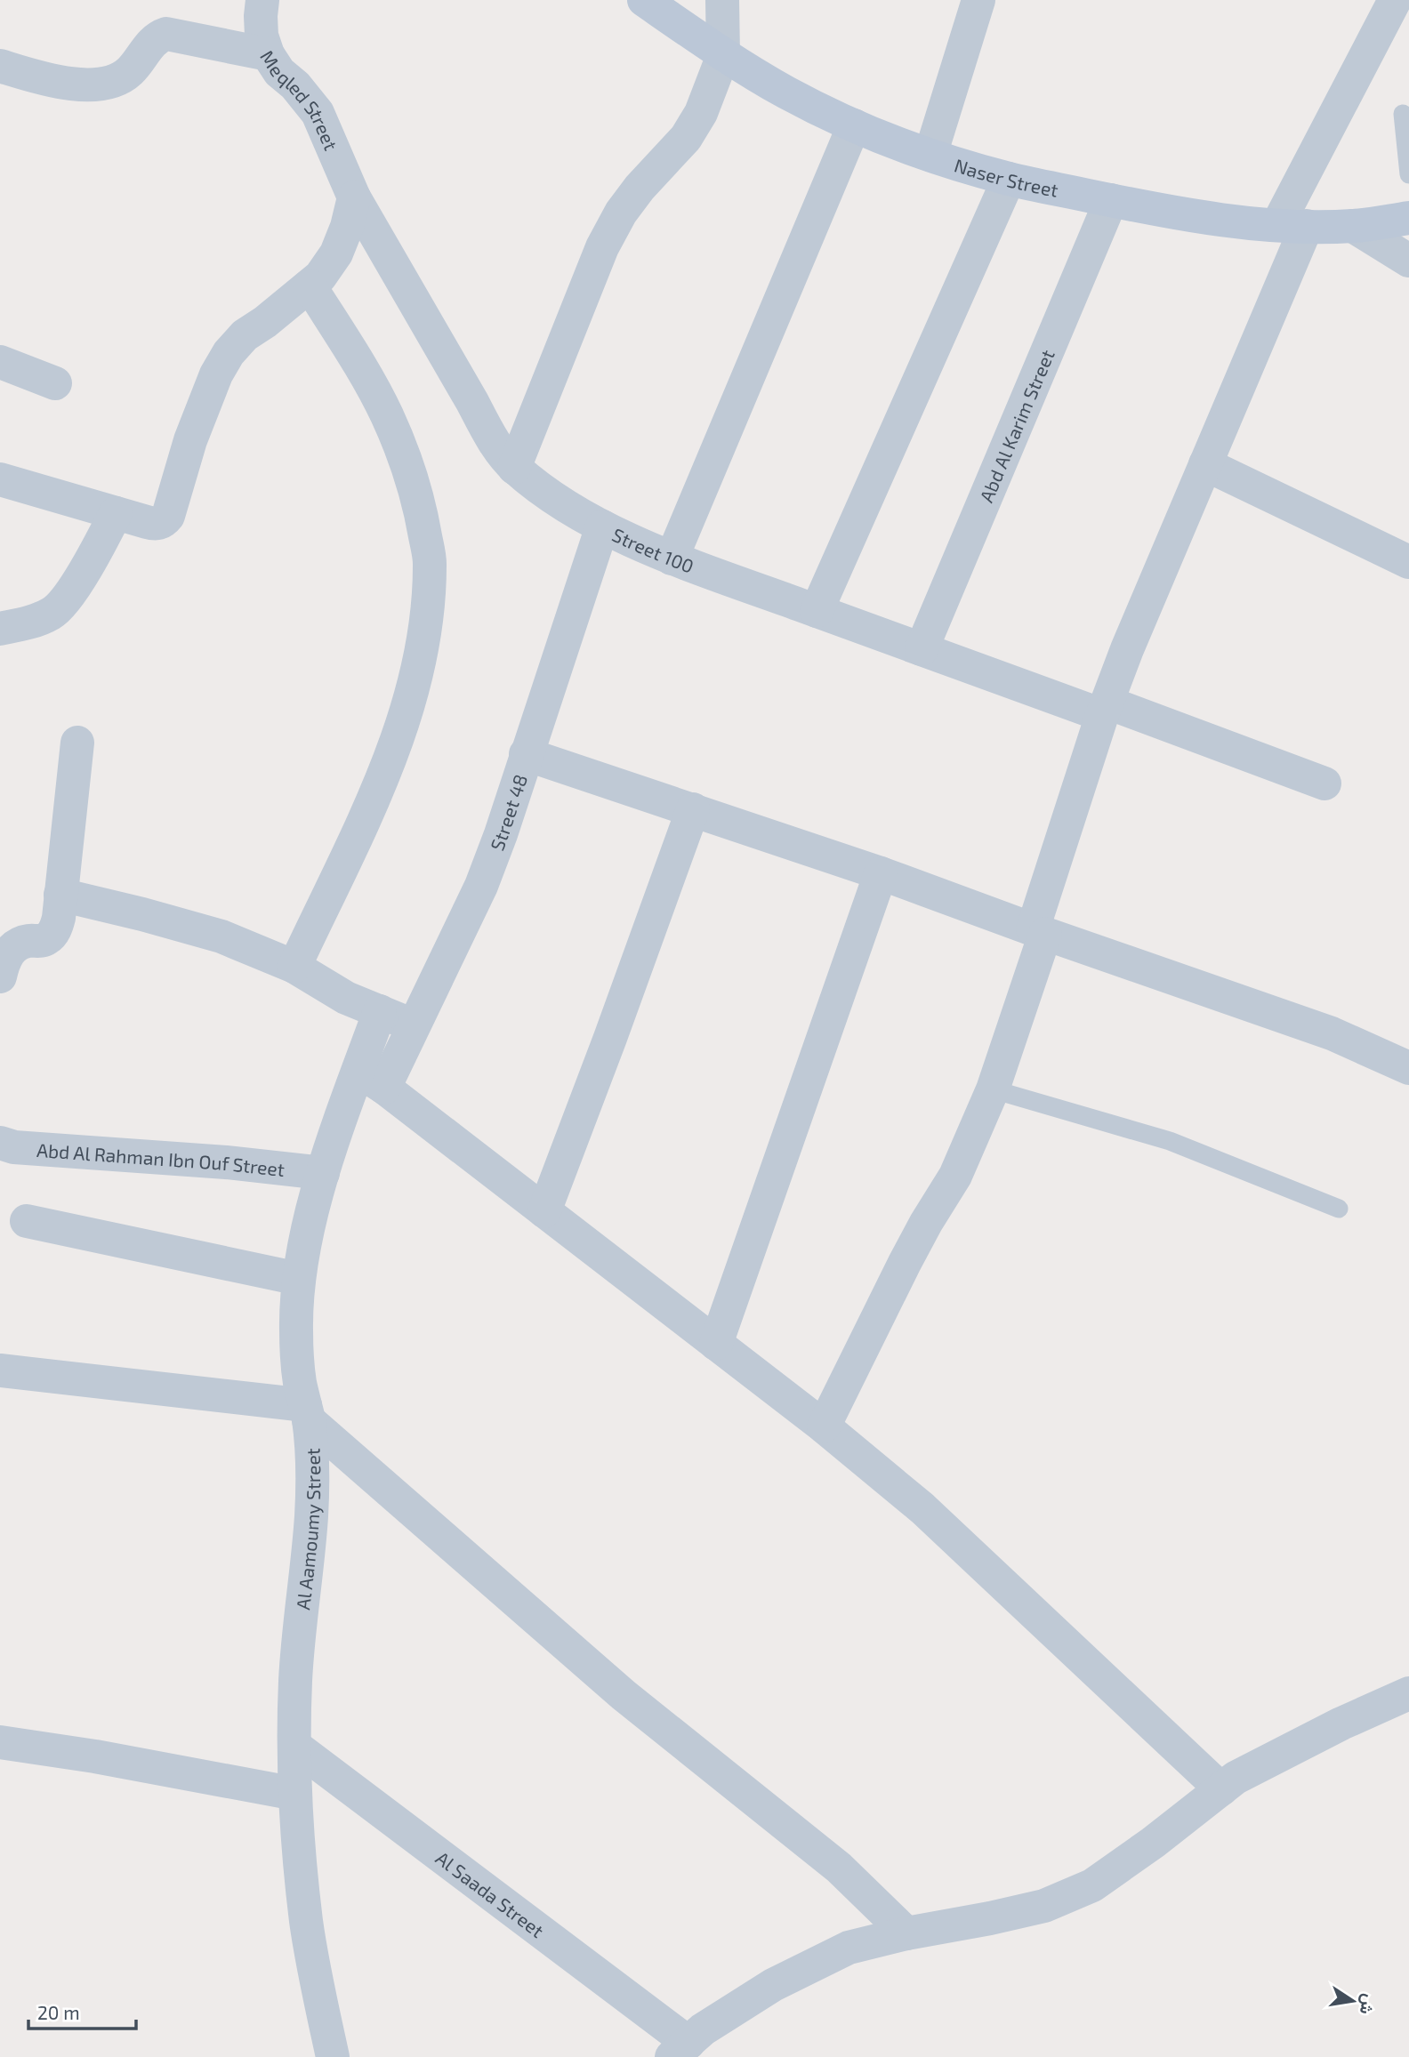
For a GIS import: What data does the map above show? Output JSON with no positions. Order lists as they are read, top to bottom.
{
  "streets": {
    "street": [
      "Meqled Street",
      "Naser Street",
      "Abd Al Karim Street",
      "Street 100",
      "Street 48",
      "Abd Al Rahman Ibn Ouf Street",
      "Al Aamoumy Street",
      "Al Saada Street"
    ]
  },
  "crossings": [
    ["Meqled Street", "Street 100"],
    ["Naser Street", "Abd Al Karim Street"],
    ["Abd Al Karim Street", "Street 100"],
    ["Street 100", "Street 48"],
    ["Street 48", "Al Aamoumy Street"],
    ["Abd Al Rahman Ibn Ouf Street", "Al Aamoumy Street"],
    ["Al Aamoumy Street", "Al Saada Street"]
  ],
  "scale_bar": "20 m",
  "north": "right"
}
